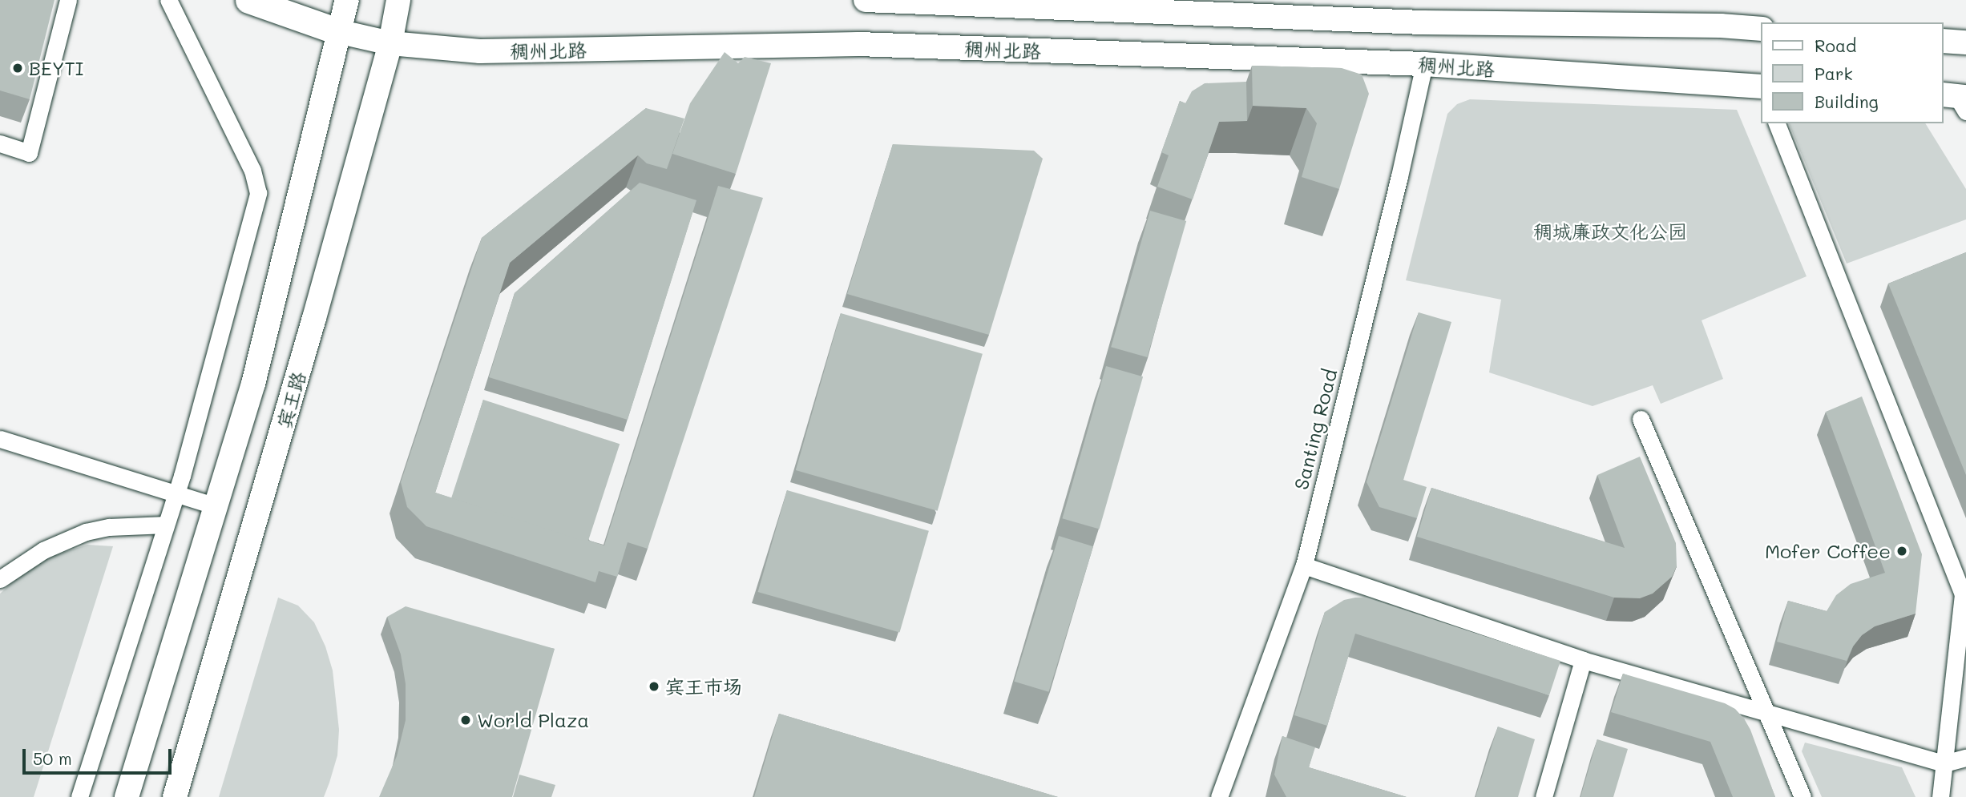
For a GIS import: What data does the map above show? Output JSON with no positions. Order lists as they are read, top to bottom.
{
  "streets": {
    "main road": ["稠州北路", "宾王路"],
    "street": ["Santing Road"]
  },
  "crossings": [
    ["稠州北路", "宾王路"],
    ["稠州北路", "Santing Road"]
  ],
  "parks": ["稠城廉政文化公园"],
  "places": [
    "BEYTI",
    "Mofer Coffee",
    "宾王市场",
    "World Plaza"
  ],
  "legend": ["Road", "Park", "Building"],
  "scale_bar": "50 m"
}
